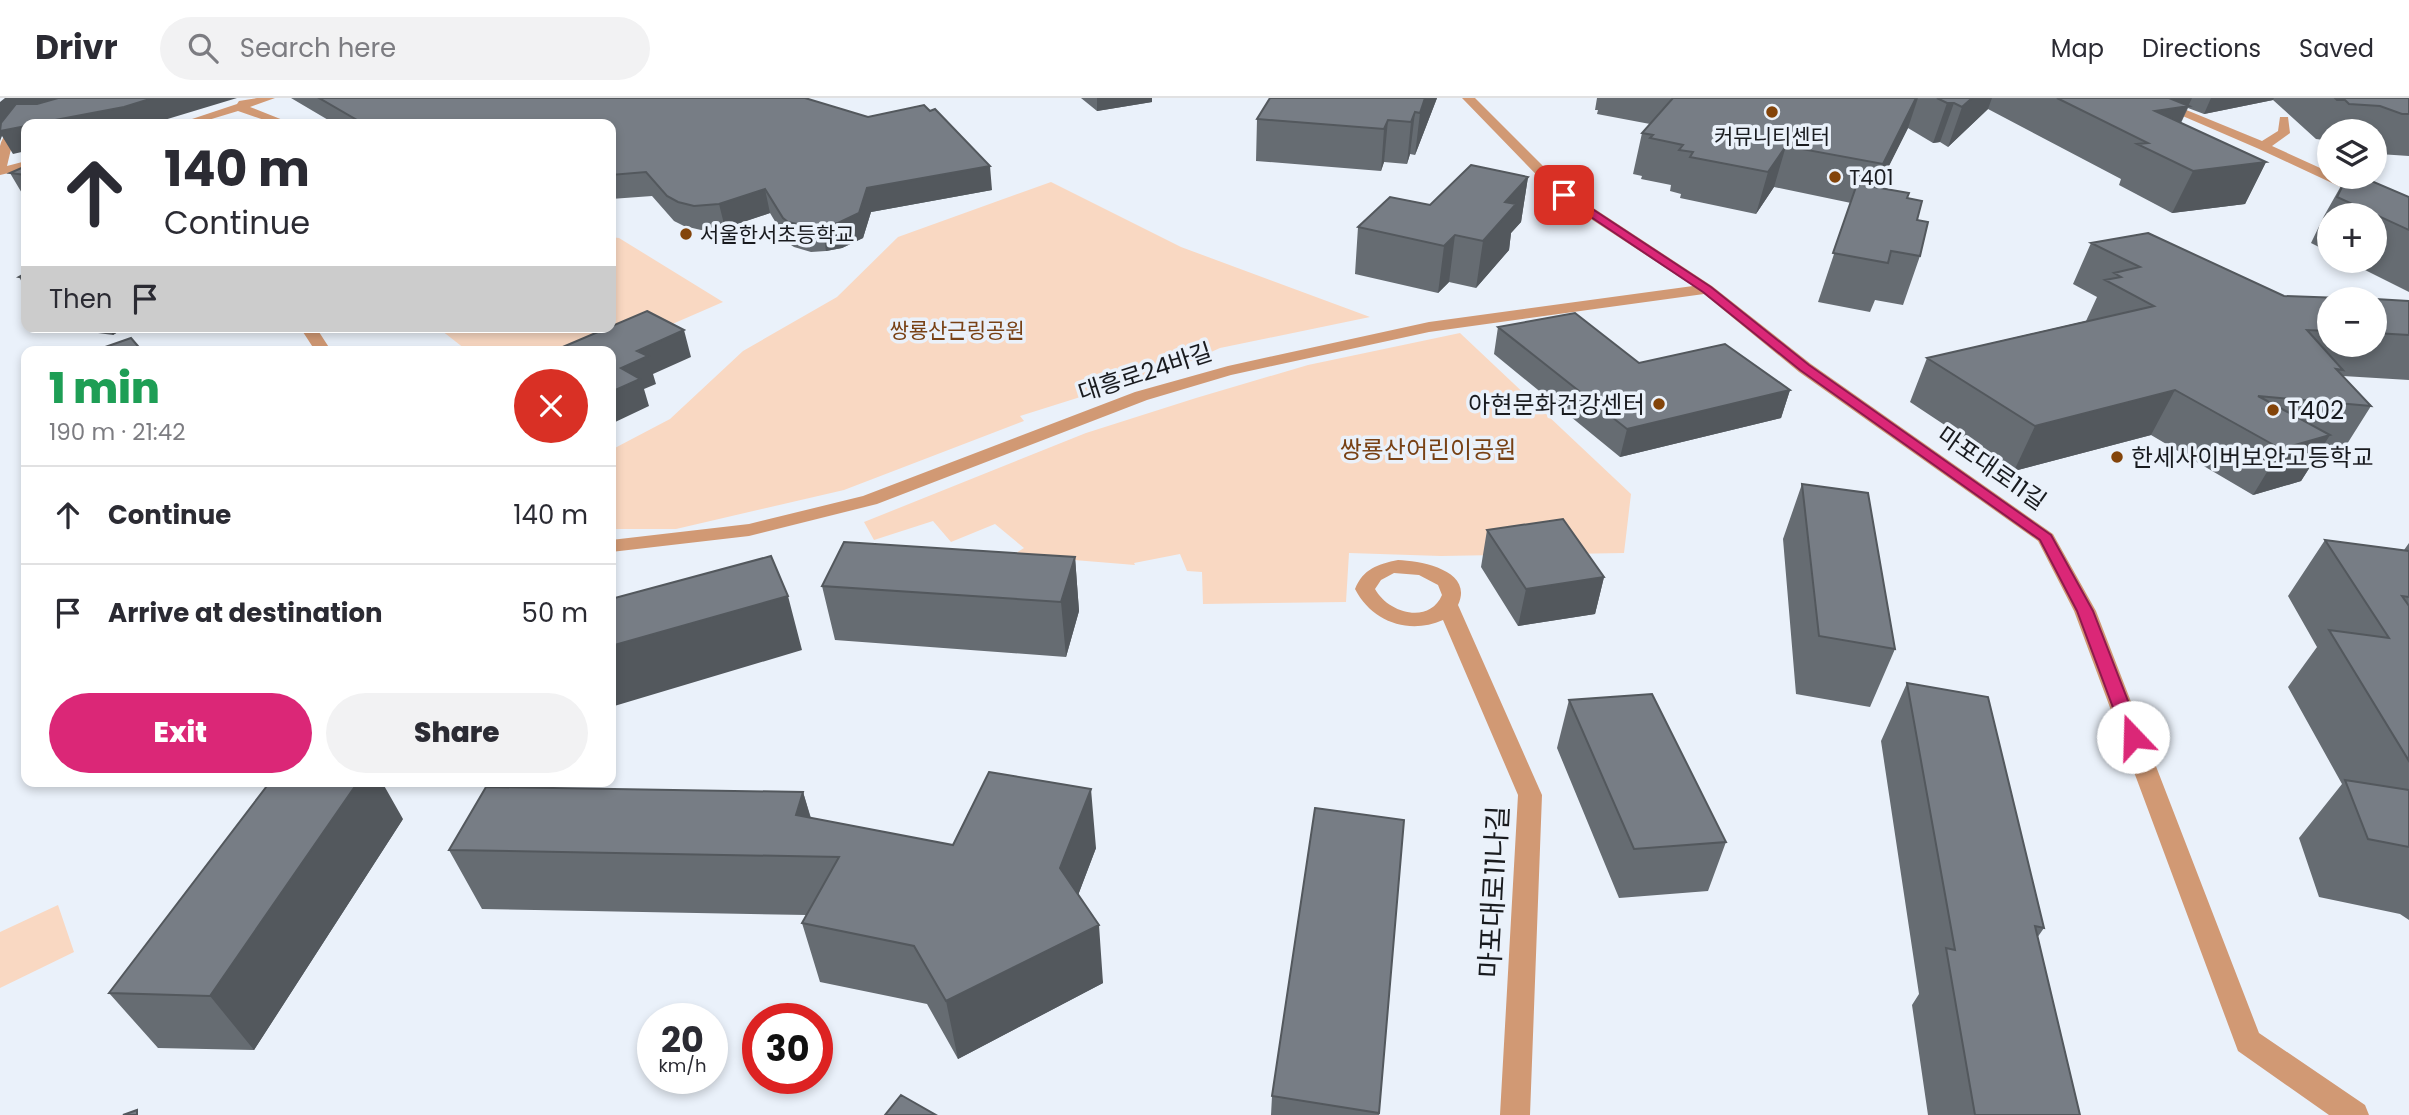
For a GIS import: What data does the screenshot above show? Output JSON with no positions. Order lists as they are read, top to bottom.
{
  "streets": {
    "street": ["대흥로24바길", "마포대로11길", "마포대로11나길"]
  },
  "crossings": [
    ["대흥로24바길", "마포대로11길"]
  ],
  "parks": ["쌍룡산근링공원", "쌍룡산어린이공원"],
  "places": [
    "커뮤니티센터",
    "T401",
    "서울한서초등학교",
    "아현문화건강센터",
    "T402",
    "한세사이버보안고등학교"
  ],
  "page": {
    "header": "Drivr",
    "search": "Search here",
    "nav": ["Map", "Directions", "Saved"],
    "map_buttons": ["+", "−"],
    "turn": ["140 m", "Continue"],
    "then": "Then",
    "heading": ["1 min", "190 m · 21:42"],
    "list": [
      {
        "name": "Continue",
        "value": "140 m"
      },
      {
        "name": "Arrive at destination",
        "value": "50 m"
      }
    ],
    "buttons": ["Exit", "Share"],
    "speed": "20 km/h",
    "limit": "30"
  }
}
